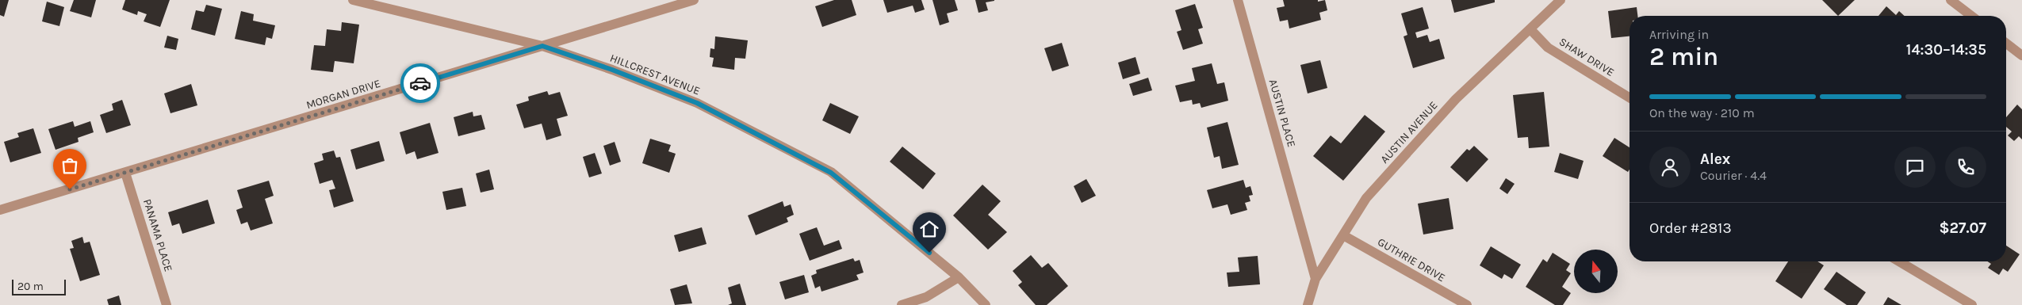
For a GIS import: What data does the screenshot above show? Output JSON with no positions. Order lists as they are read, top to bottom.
{
  "streets": {
    "street": [
      "SHAW DRIVE",
      "HILLCREST AVENUE",
      "MORGAN DRIVE",
      "AUSTIN PLACE",
      "AUSTIN AVENUE",
      "PANAMA PLACE",
      "GUTHRIE DRIVE"
    ]
  },
  "crossings": [
    ["SHAW DRIVE", "AUSTIN AVENUE"],
    ["HILLCREST AVENUE", "MORGAN DRIVE"],
    ["MORGAN DRIVE", "PANAMA PLACE"],
    ["AUSTIN PLACE", "AUSTIN AVENUE"],
    ["AUSTIN AVENUE", "GUTHRIE DRIVE"]
  ],
  "scale_bar": "20 m",
  "north": "top",
  "page": {
    "heading": ["2 min", "Arriving in", "14:30–14:35"],
    "panel": [
      "Alex",
      "Courier · 4.4",
      "Order #2813",
      "$27.07"
    ],
    "bar": "On the way · 210 m",
    "scale": "20 m"
  }
}
